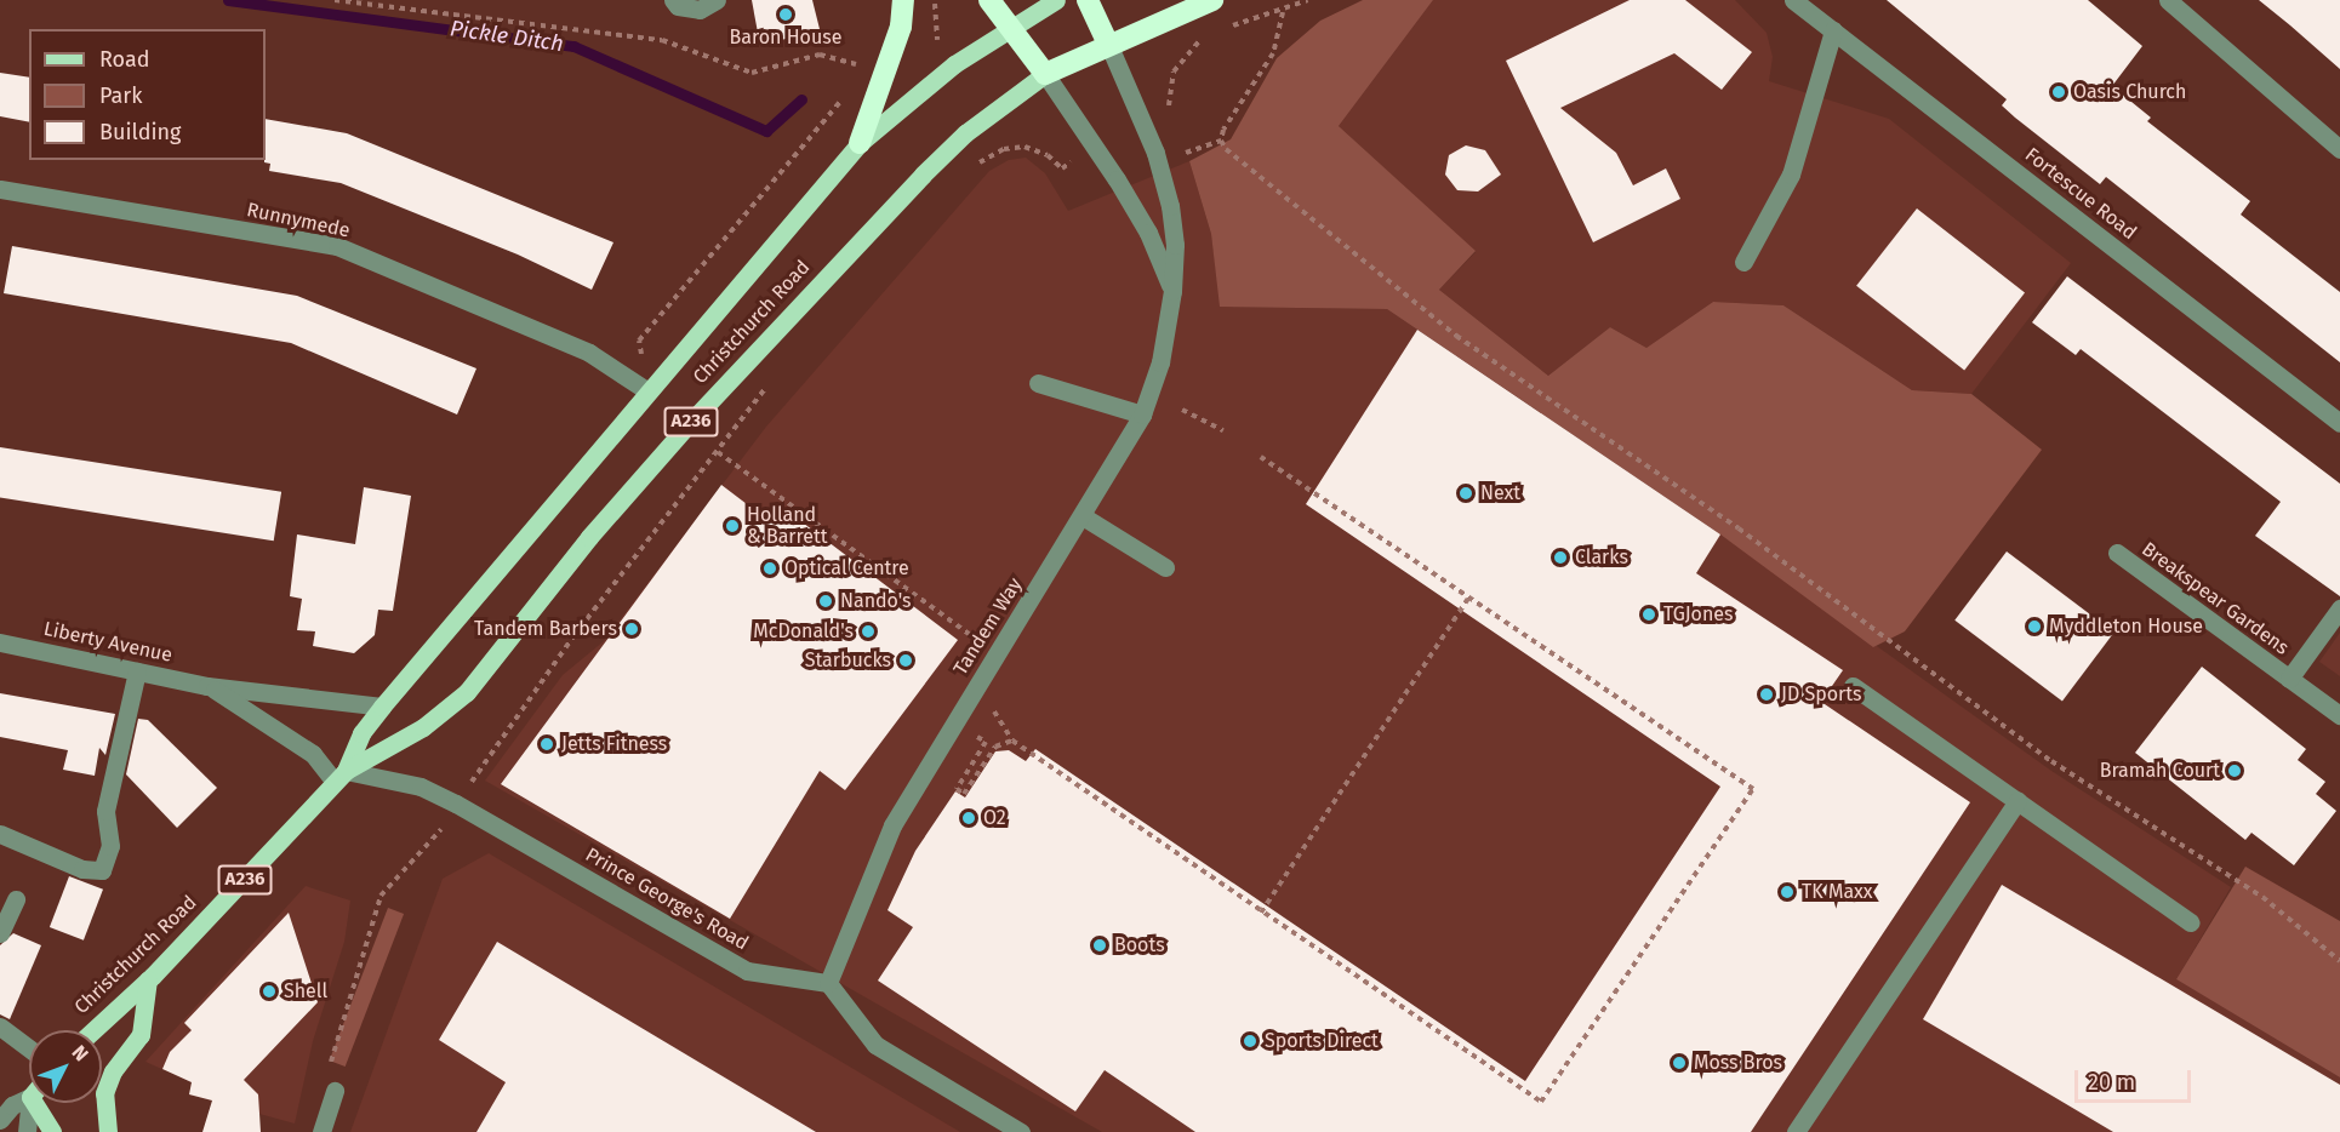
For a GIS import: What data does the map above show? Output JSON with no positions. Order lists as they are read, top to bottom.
{
  "streets": {
    "highway": ["Christchurch Road"],
    "main road": ["A236"],
    "street": [
      "Fortescue Road",
      "Runnymede",
      "Breakspear Gardens",
      "Tandem Way",
      "Liberty Avenue",
      "Prince George's Road"
    ]
  },
  "crossings": [
    ["Runnymede", "Christchurch Road"],
    ["Christchurch Road", "Tandem Way"],
    ["Christchurch Road", "Liberty Avenue"],
    ["Christchurch Road", "Prince George's Road"],
    ["Tandem Way", "Prince George's Road"],
    ["Liberty Avenue", "Prince George's Road"]
  ],
  "water": ["Pickle Ditch"],
  "places": [
    "Baron House",
    "Oasis Church",
    "Next",
    "Holland & Barrett",
    "Clarks",
    "Optical Centre",
    "Nando's",
    "TGJones",
    "Myddleton House",
    "Tandem Barbers",
    "McDonald's",
    "Starbucks",
    "JD Sports",
    "Jetts Fitness",
    "Bramah Court",
    "O2",
    "TK Maxx",
    "Boots",
    "Shell",
    "Sports Direct",
    "Moss Bros"
  ],
  "legend": ["Road", "Park", "Building"],
  "scale_bar": "20 m",
  "north": "top right"
}
